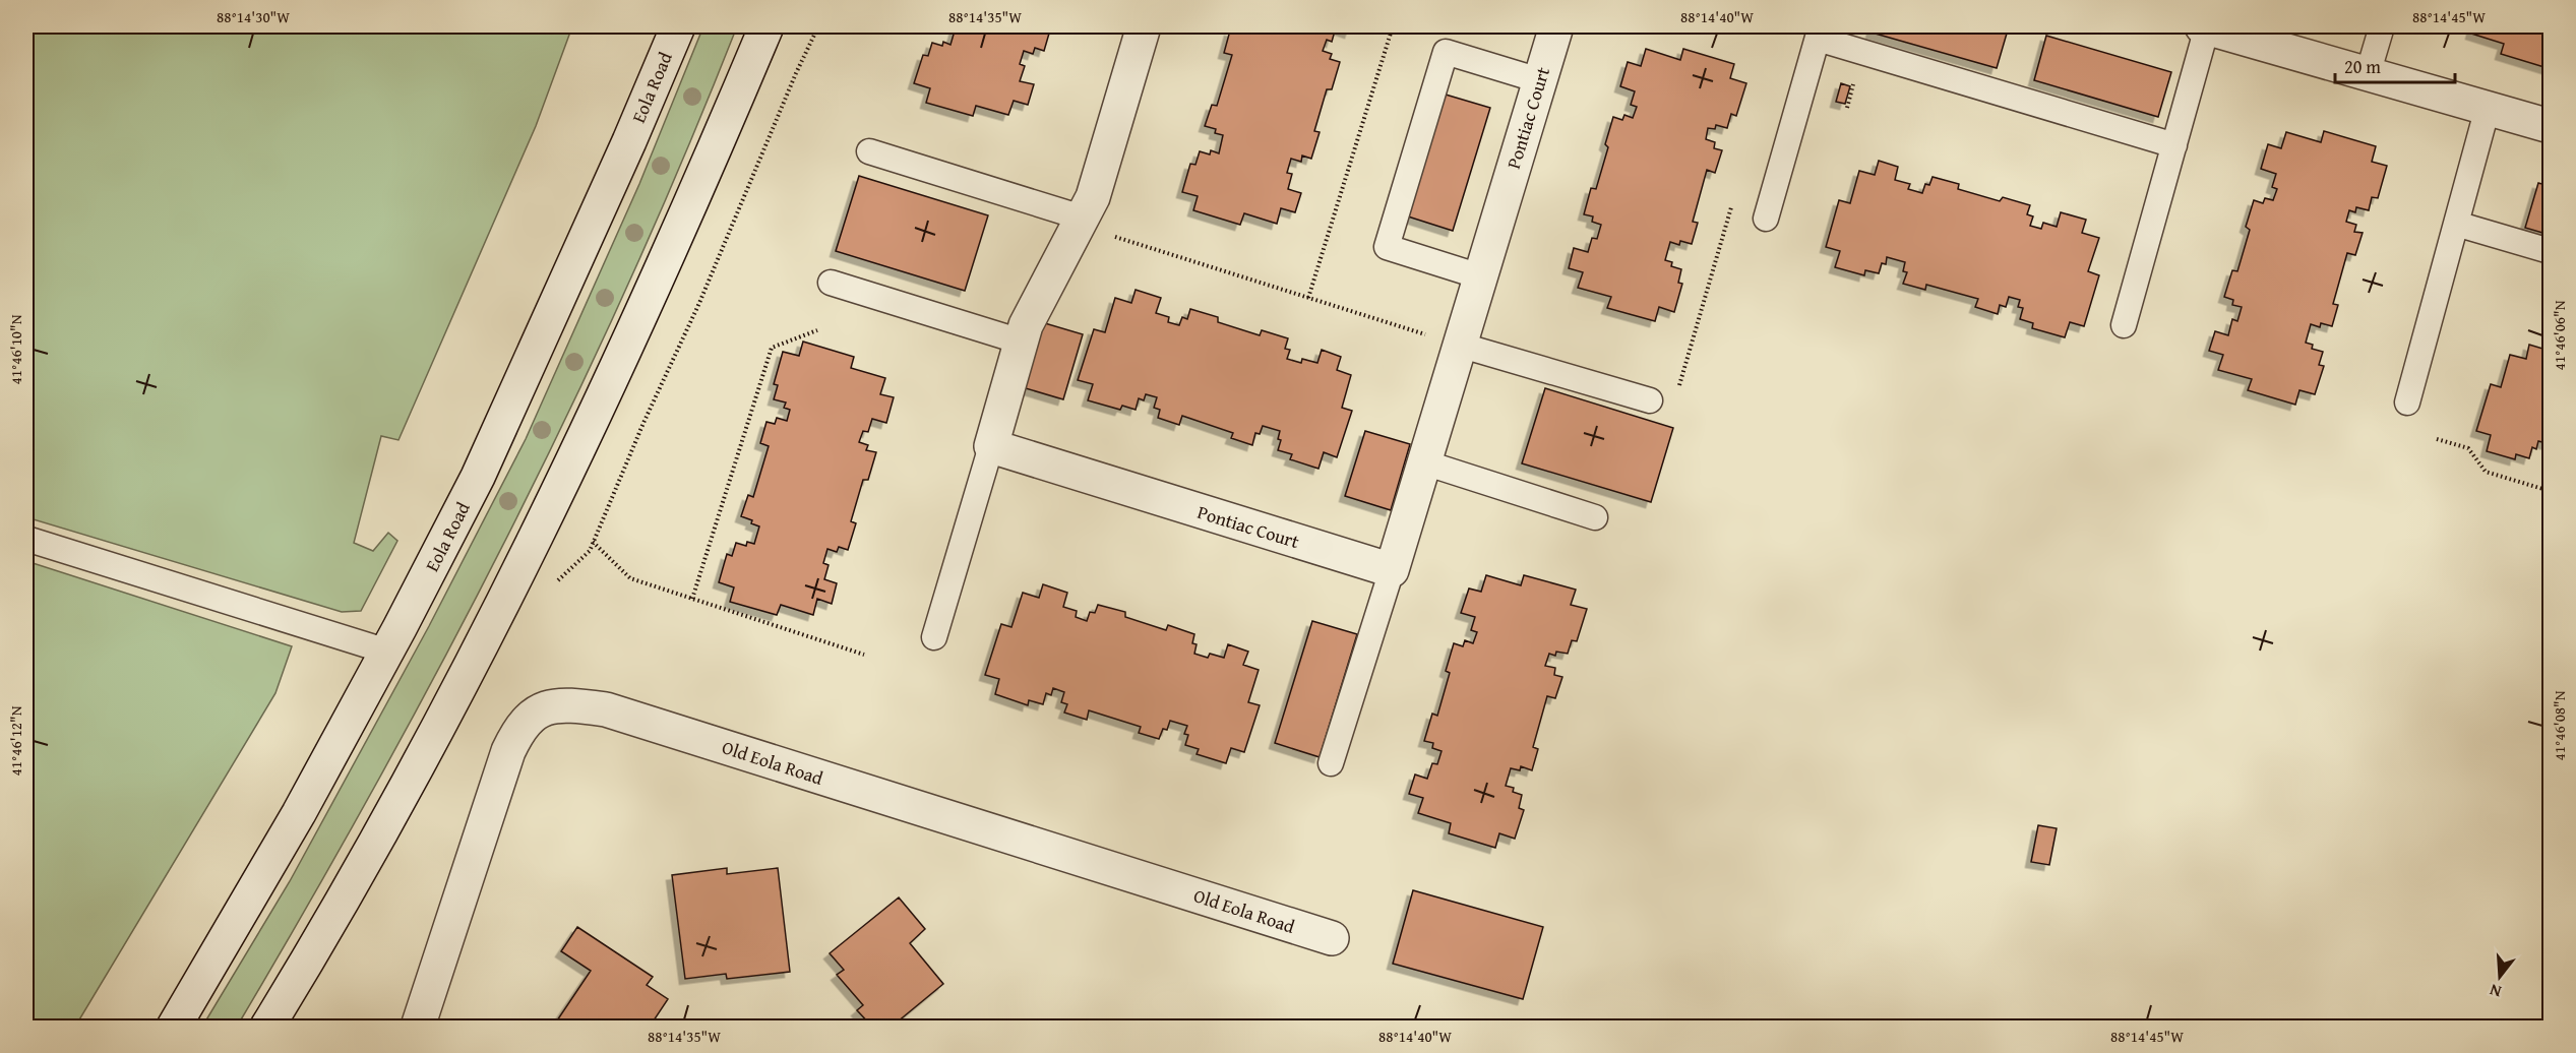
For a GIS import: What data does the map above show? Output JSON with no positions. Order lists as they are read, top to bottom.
{
  "streets": {
    "street": ["Eola Road", "Pontiac Court", "Old Eola Road"]
  },
  "scale_bar": "20 m",
  "north": "bottom",
  "coordinates": [
    "88°14'30\"W",
    "88°14'35\"W",
    "88°14'40\"W",
    "88°14'45\"W",
    "41°46'06\"N",
    "41°46'10\"N",
    "41°46'08\"N",
    "41°46'12\"N"
  ]
}
